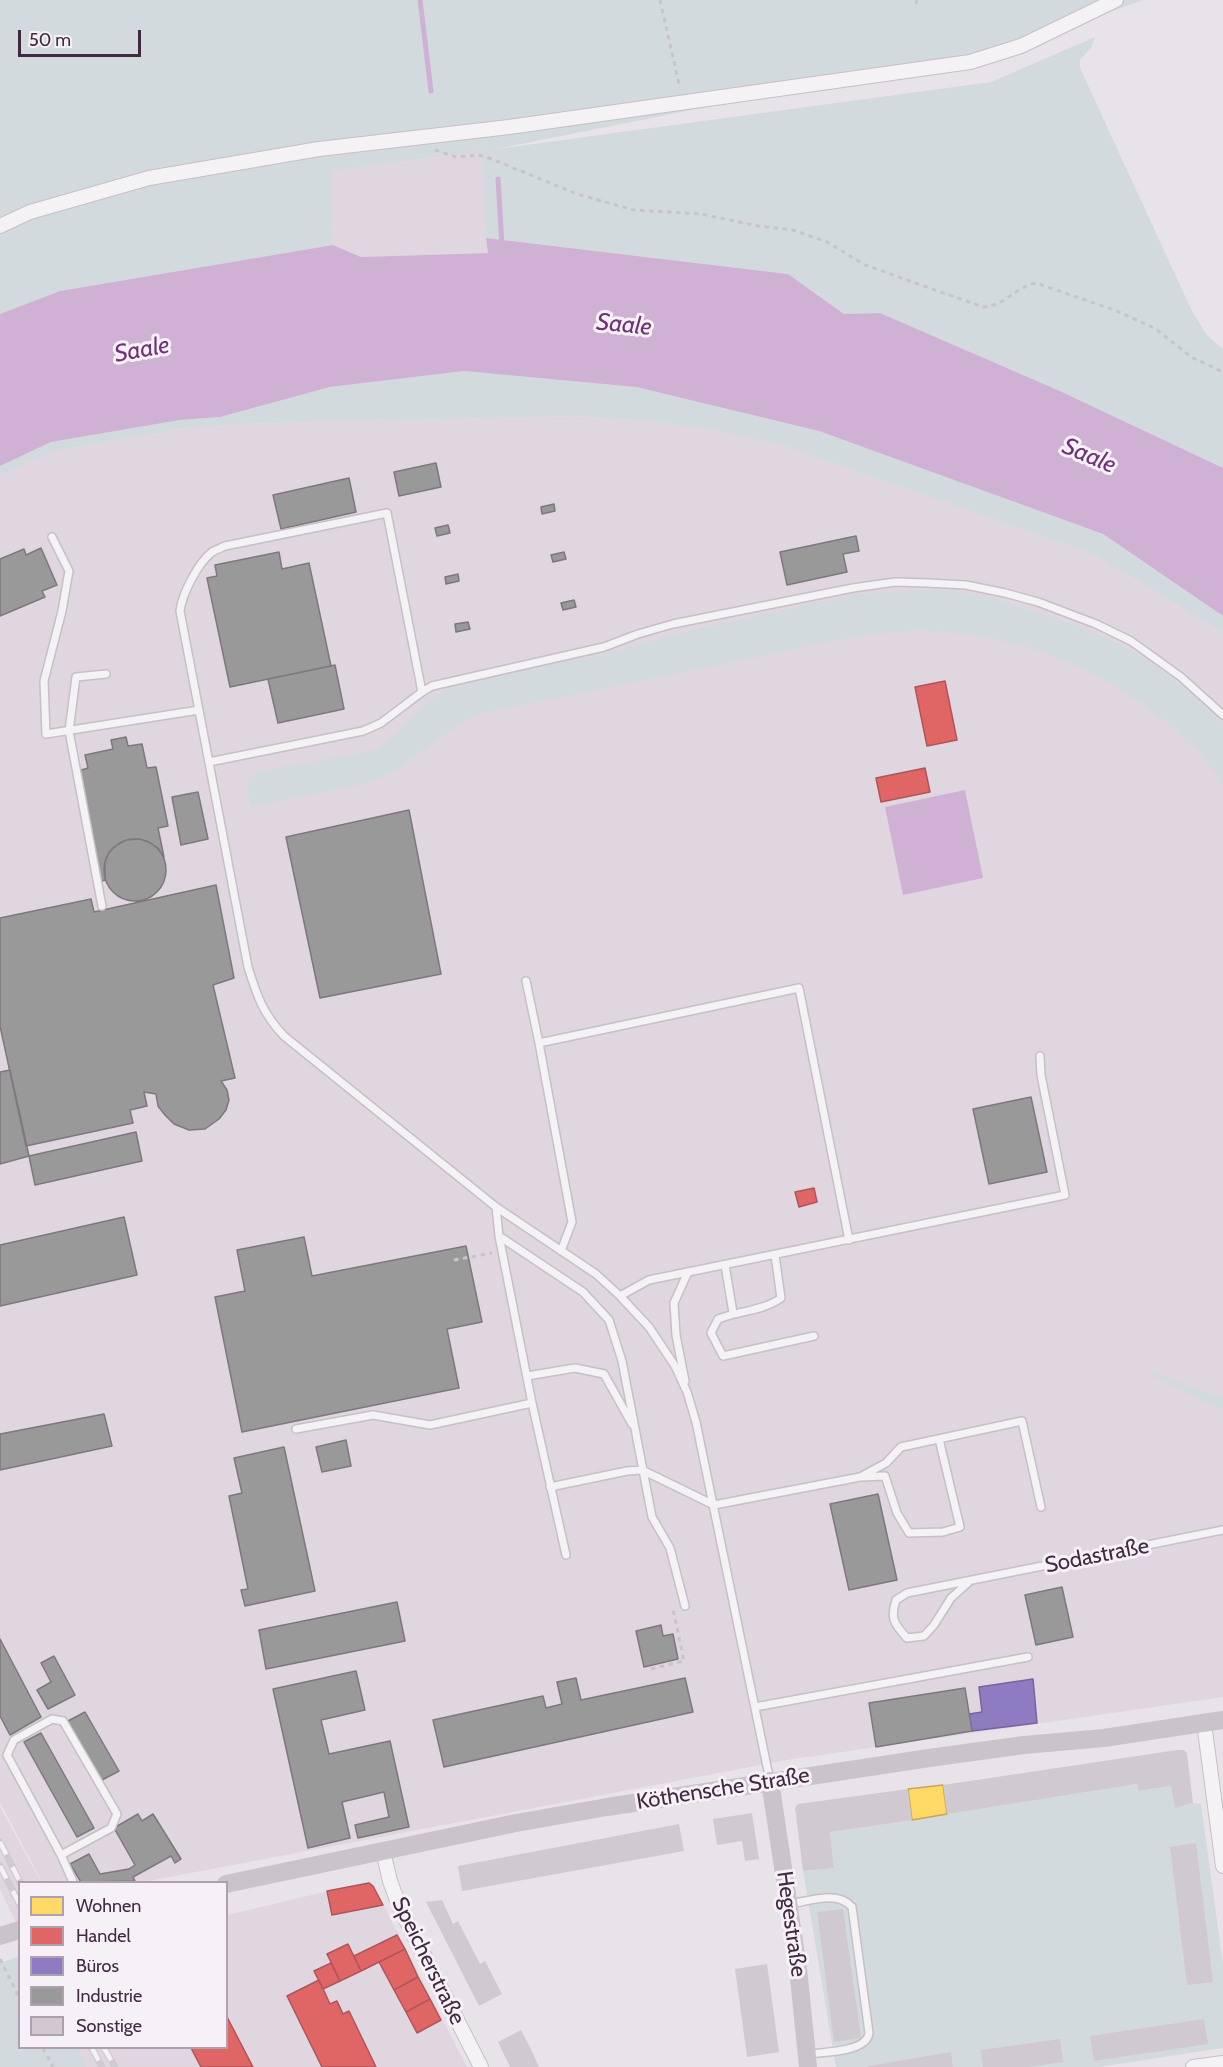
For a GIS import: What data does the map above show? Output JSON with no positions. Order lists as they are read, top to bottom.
{
  "streets": {
    "main road": ["Köthensche Straße", "Hegestraße"],
    "street": ["Speicherstraße"],
    "lane": ["Sodastraße"]
  },
  "crossings": [
    ["Köthensche Straße", "Hegestraße"],
    ["Köthensche Straße", "Speicherstraße"]
  ],
  "water": ["Saale"],
  "legend": [
    "Wohnen",
    "Handel",
    "Büros",
    "Industrie",
    "Sonstige"
  ],
  "scale_bar": "50 m"
}
